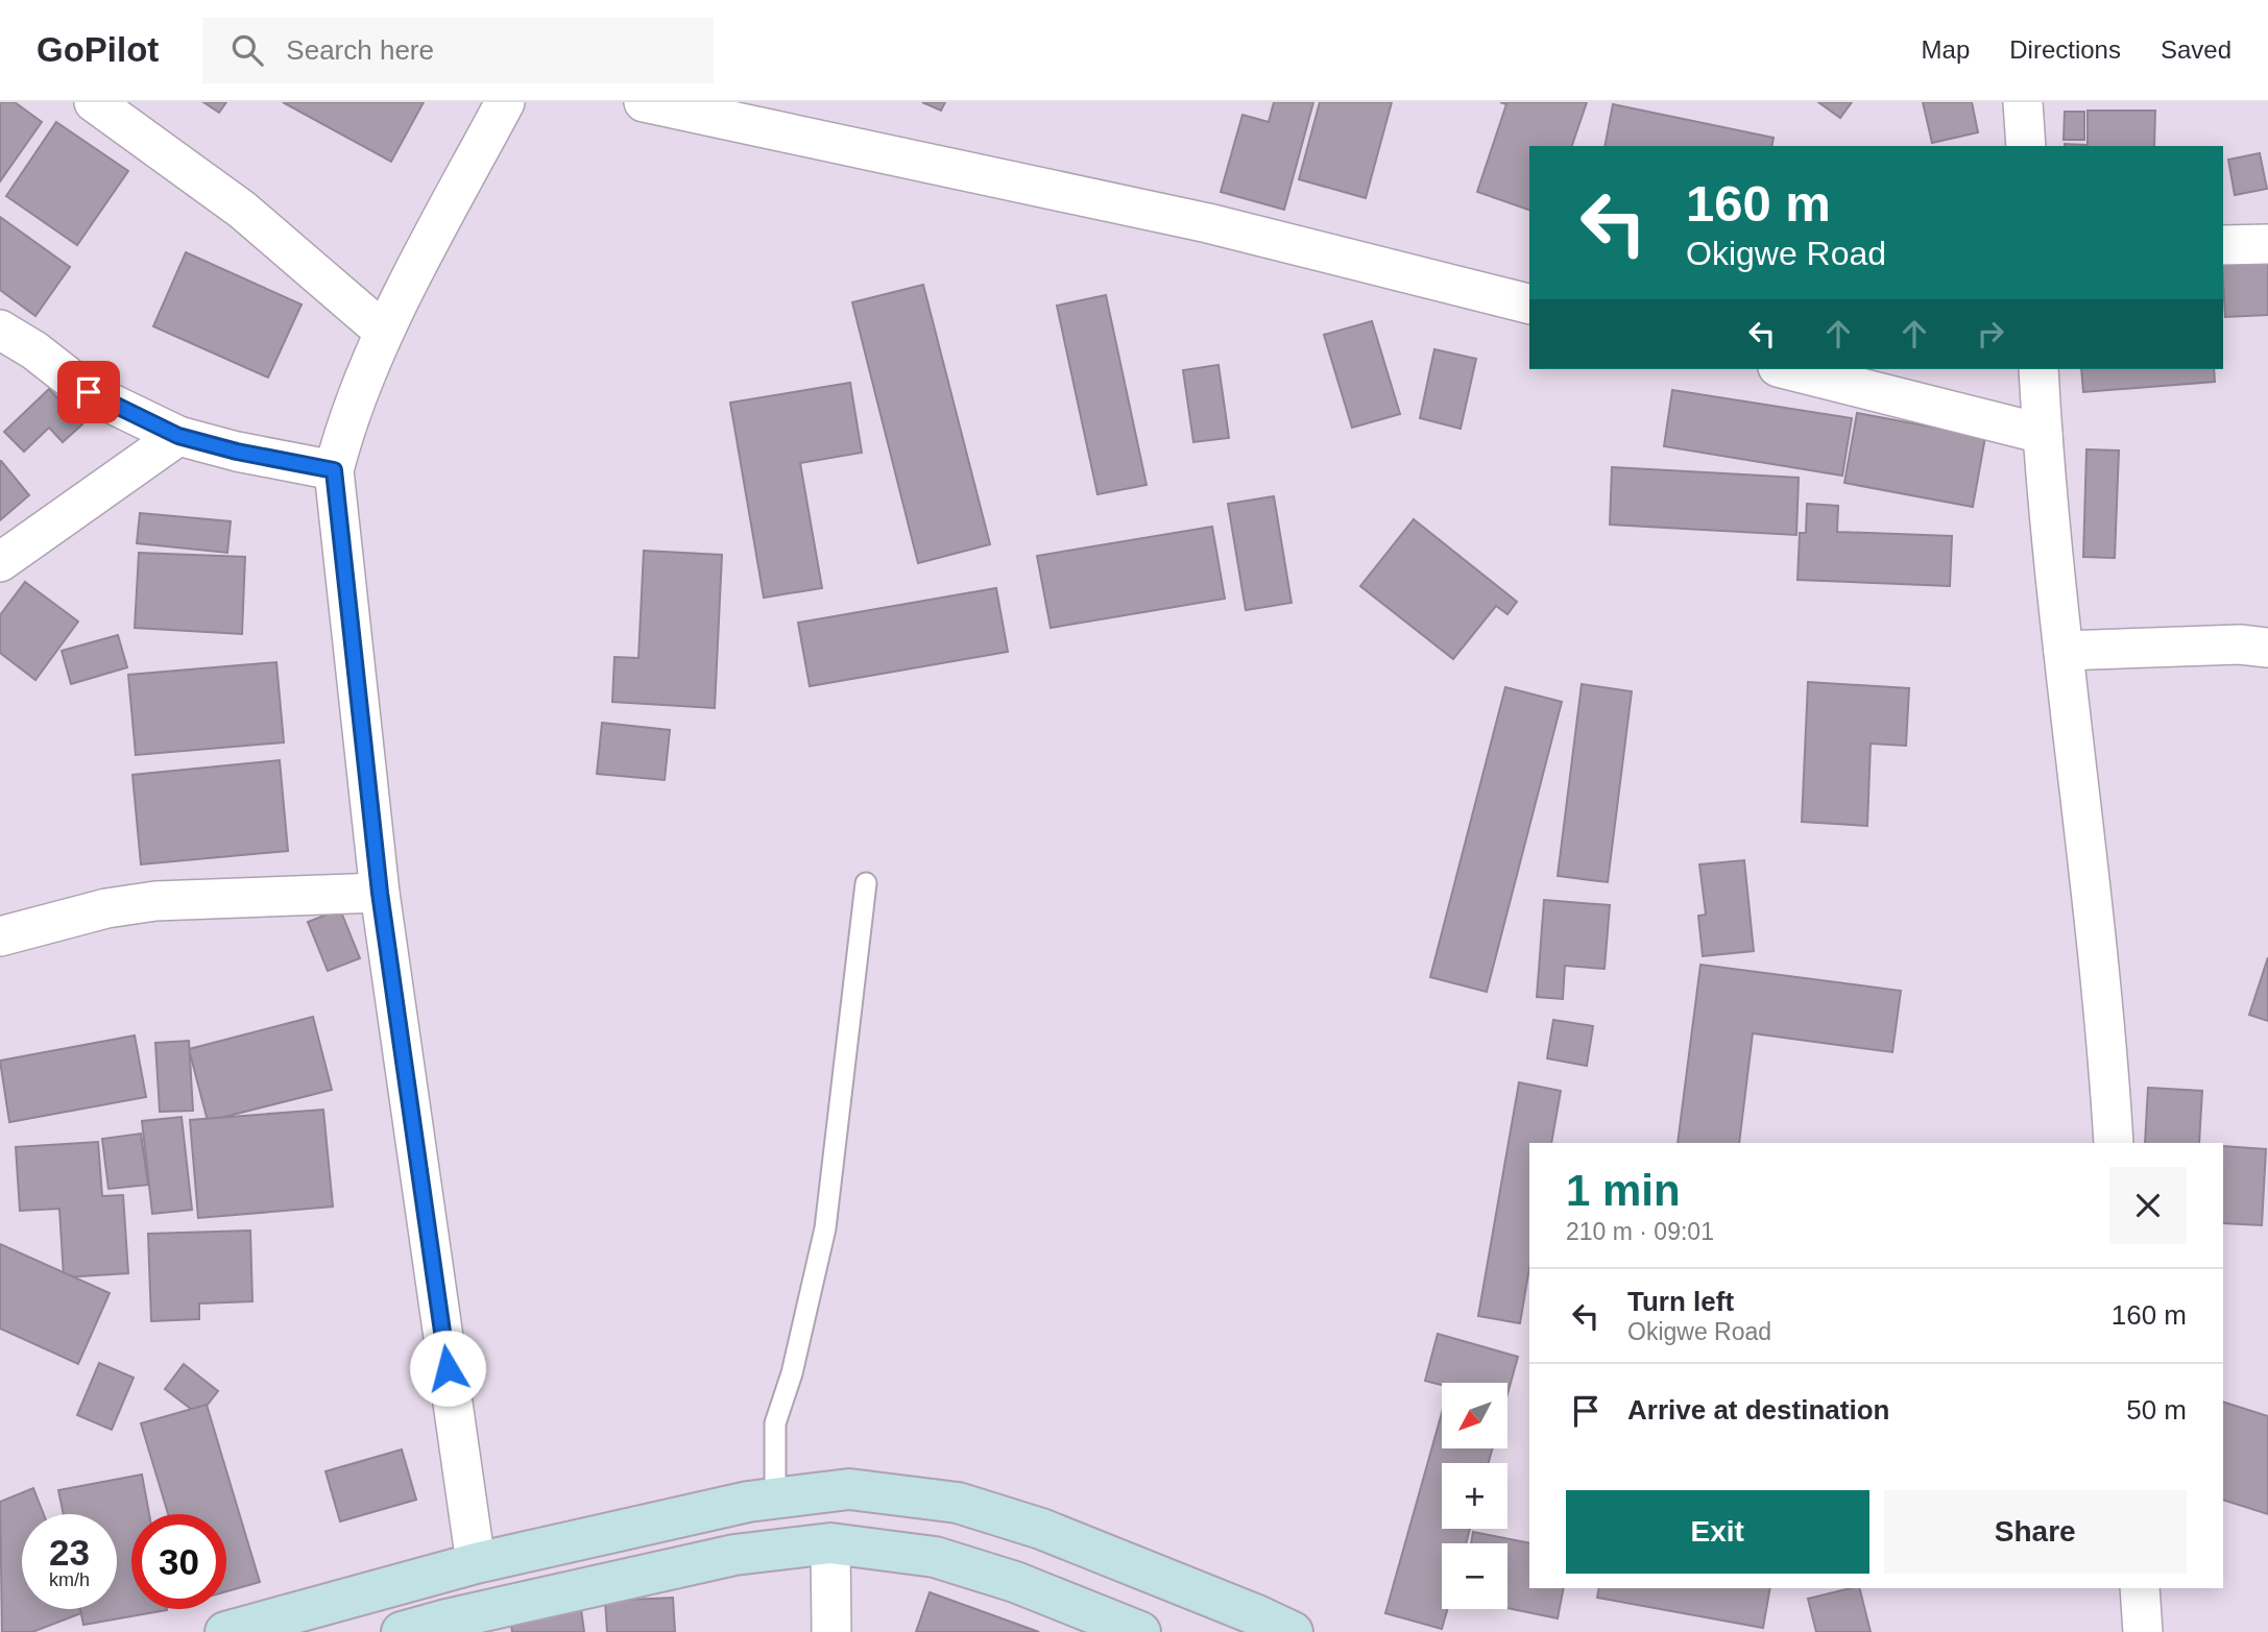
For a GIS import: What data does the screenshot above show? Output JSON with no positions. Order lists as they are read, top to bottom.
{
  "north": "bottom left",
  "page": {
    "header": "GoPilot",
    "search": "Search here",
    "nav": ["Map", "Directions", "Saved"],
    "turn": ["160 m", "Okigwe Road"],
    "heading": ["1 min", "210 m · 09:01"],
    "list": [
      {
        "name": "Turn left",
        "note": "Okigwe Road",
        "value": "160 m"
      },
      {
        "name": "Arrive at destination",
        "value": "50 m"
      }
    ],
    "map_buttons": ["+", "−"],
    "buttons": ["Exit", "Share"],
    "speed": "23 km/h",
    "limit": "30"
  }
}
